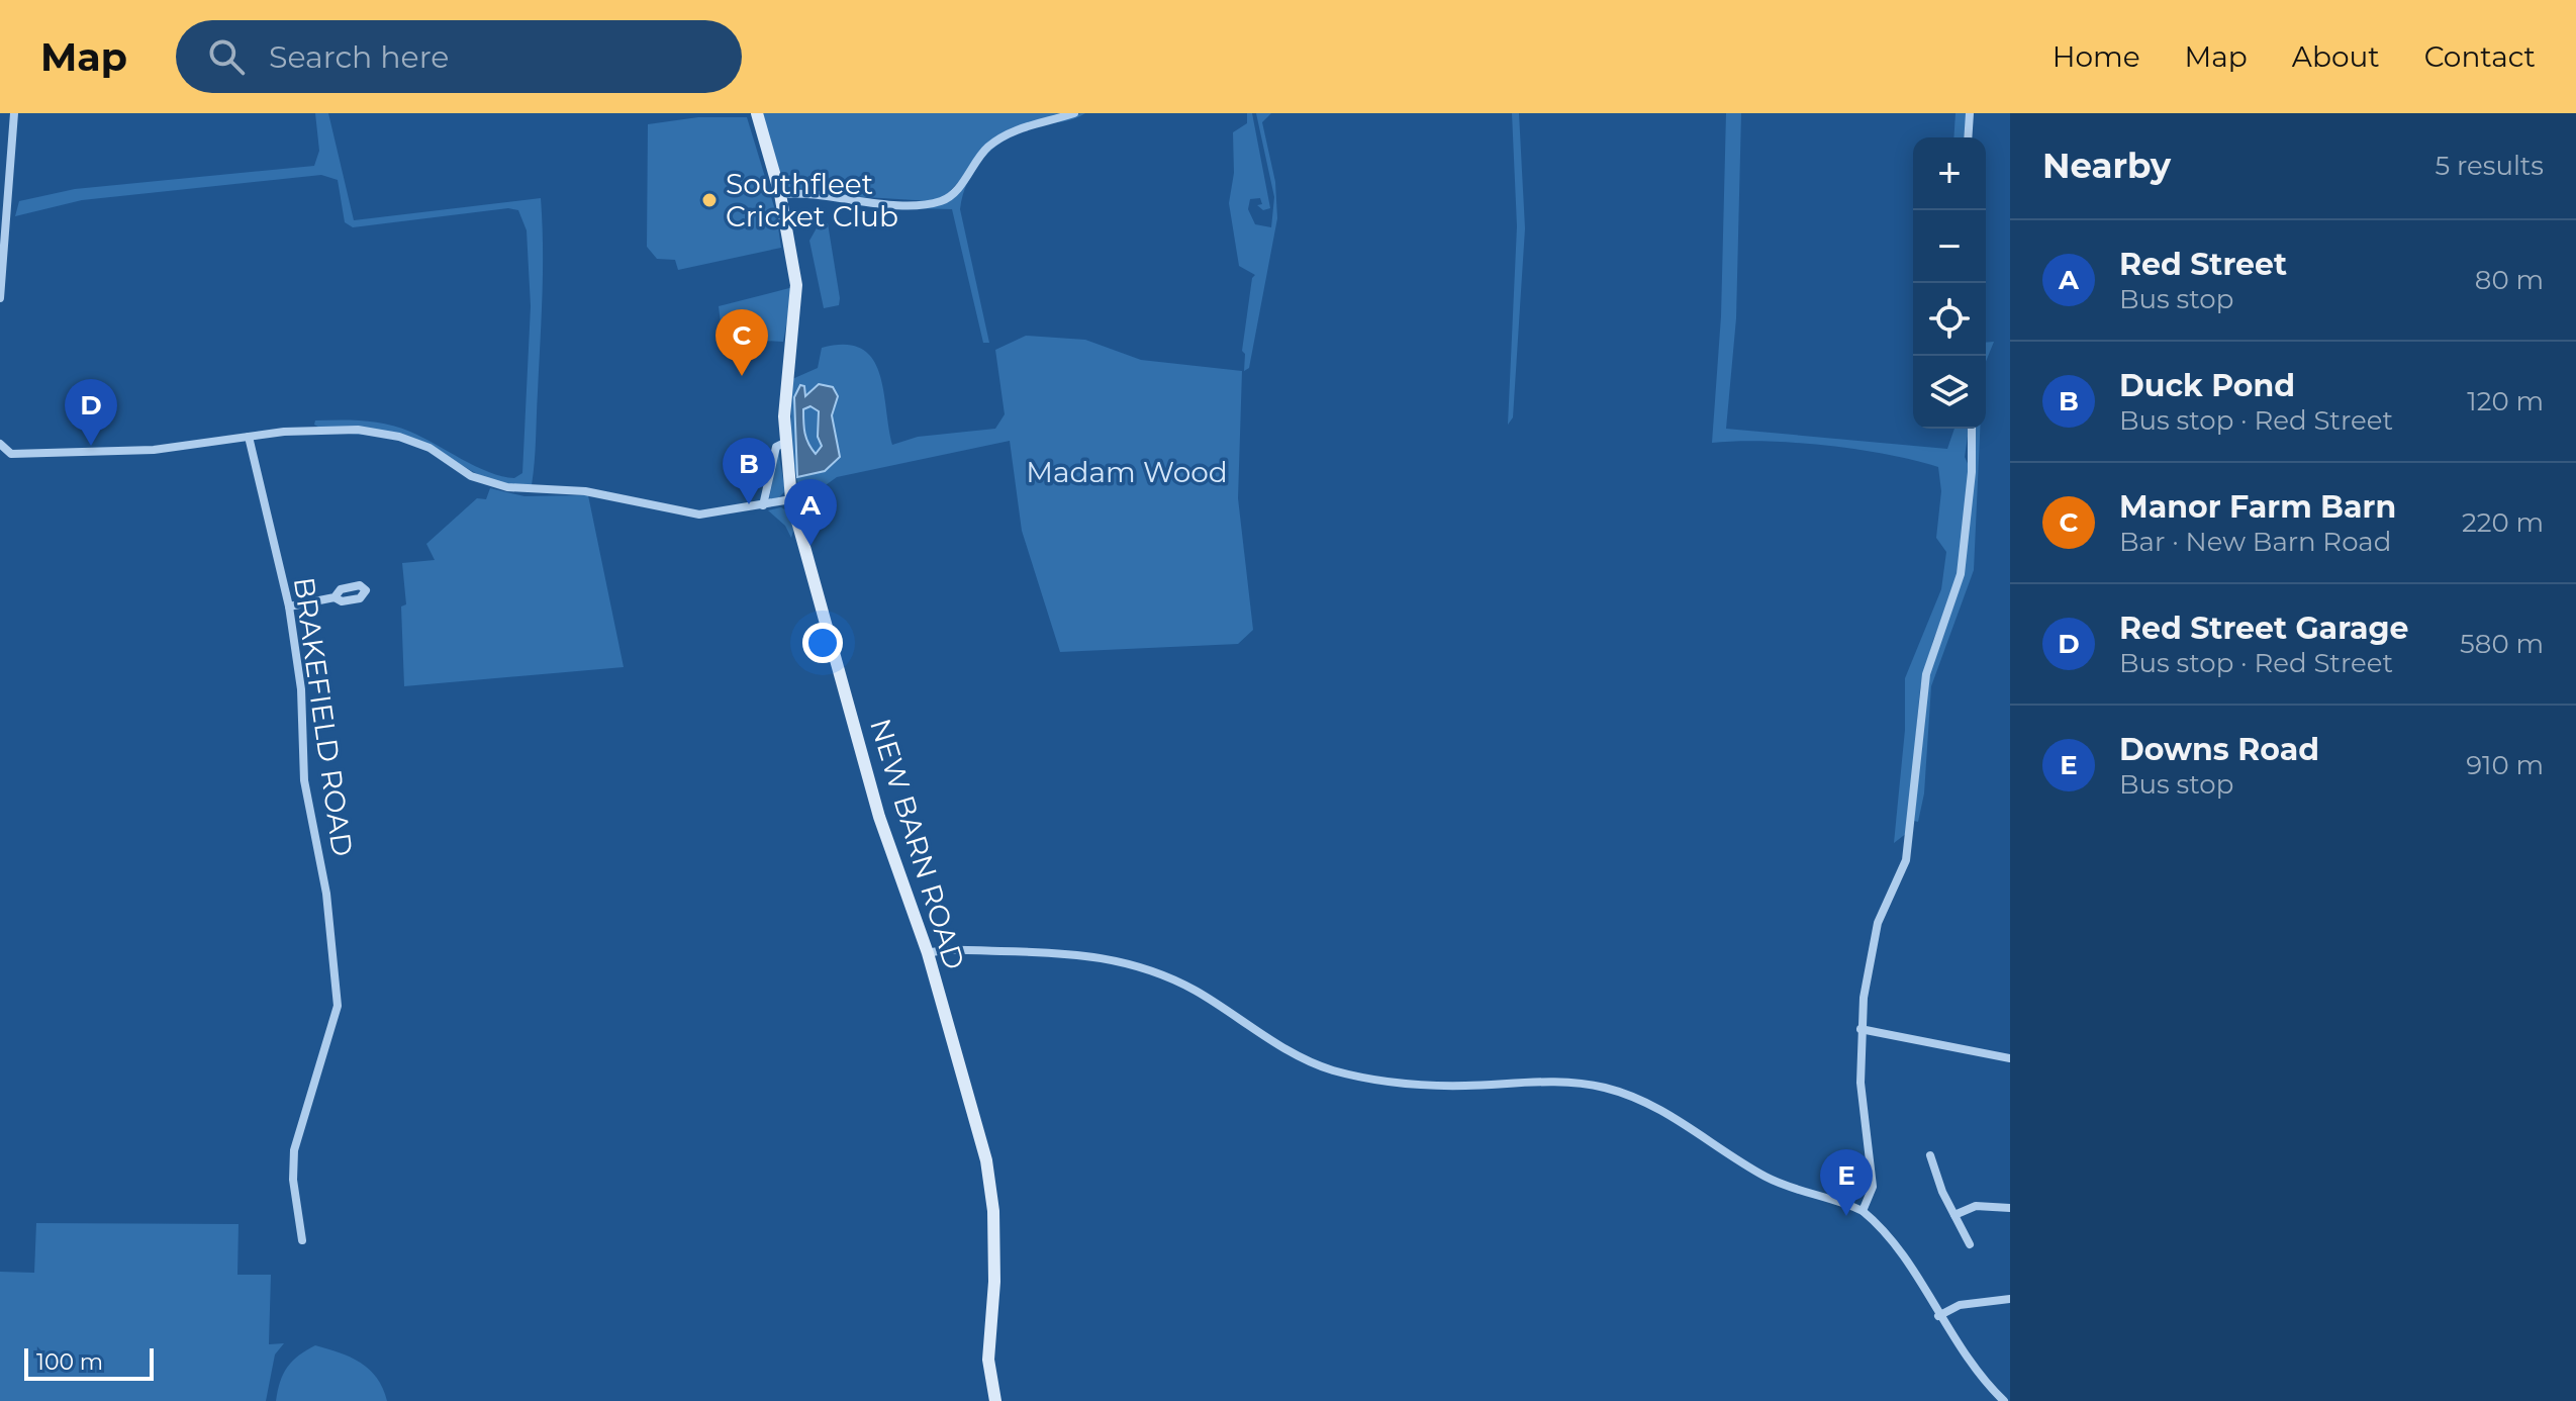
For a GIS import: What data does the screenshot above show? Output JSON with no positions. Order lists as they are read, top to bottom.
{
  "streets": {
    "street": ["BRAKEFIELD ROAD", "NEW BARN ROAD"]
  },
  "parks": ["Madam Wood"],
  "places": ["Southfleet Cricket Club"],
  "scale_bar": "100 m",
  "page": {
    "header": "Map",
    "search": "Search here",
    "nav": [
      "Home",
      "Map",
      "About",
      "Contact"
    ],
    "heading": ["Nearby", "5 results"],
    "map_buttons": ["+", "−"],
    "list": [
      {
        "mark": "A",
        "name": "Red Street",
        "note": "Bus stop",
        "value": "80 m"
      },
      {
        "mark": "B",
        "name": "Duck Pond",
        "note": "Bus stop · Red Street",
        "value": "120 m"
      },
      {
        "mark": "C",
        "name": "Manor Farm Barn",
        "note": "Bar · New Barn Road",
        "value": "220 m"
      },
      {
        "mark": "D",
        "name": "Red Street Garage",
        "note": "Bus stop · Red Street",
        "value": "580 m"
      },
      {
        "mark": "E",
        "name": "Downs Road",
        "note": "Bus stop",
        "value": "910 m"
      }
    ],
    "pins": [
      "C",
      "D",
      "B",
      "A",
      "E"
    ],
    "scale": "100 m"
  }
}
